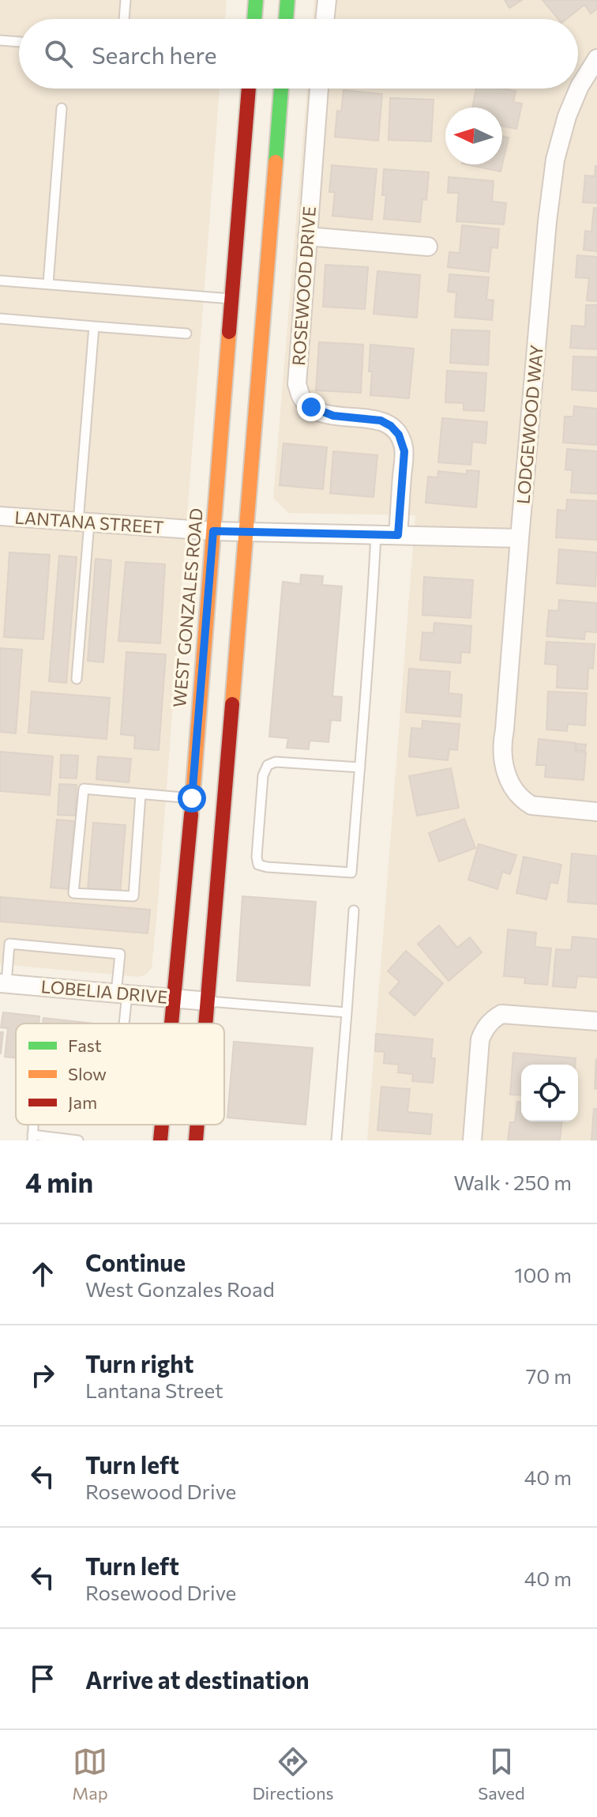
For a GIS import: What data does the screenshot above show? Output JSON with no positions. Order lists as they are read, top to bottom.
{
  "streets": {
    "main road": ["WEST GONZALES ROAD"],
    "street": [
      "ROSEWOOD DRIVE",
      "LODGEWOOD WAY",
      "LANTANA STREET",
      "LOBELIA DRIVE"
    ]
  },
  "crossings": [
    ["ROSEWOOD DRIVE", "LANTANA STREET"],
    ["LODGEWOOD WAY", "LANTANA STREET"],
    ["LANTANA STREET", "WEST GONZALES ROAD"],
    ["WEST GONZALES ROAD", "LOBELIA DRIVE"]
  ],
  "legend": ["Fast", "Slow", "Jam"],
  "north": "left",
  "page": {
    "search": "Search here",
    "heading": ["4 min", "Walk · 250 m"],
    "list": [
      ["Continue", "West Gonzales Road", "100 m"],
      ["Turn right", "Lantana Street", "70 m"],
      ["Turn left", "Rosewood Drive", "40 m"],
      ["Turn left", "Rosewood Drive", "40 m"],
      "Arrive at destination"
    ],
    "nav": ["Map", "Directions", "Saved"]
  }
}
